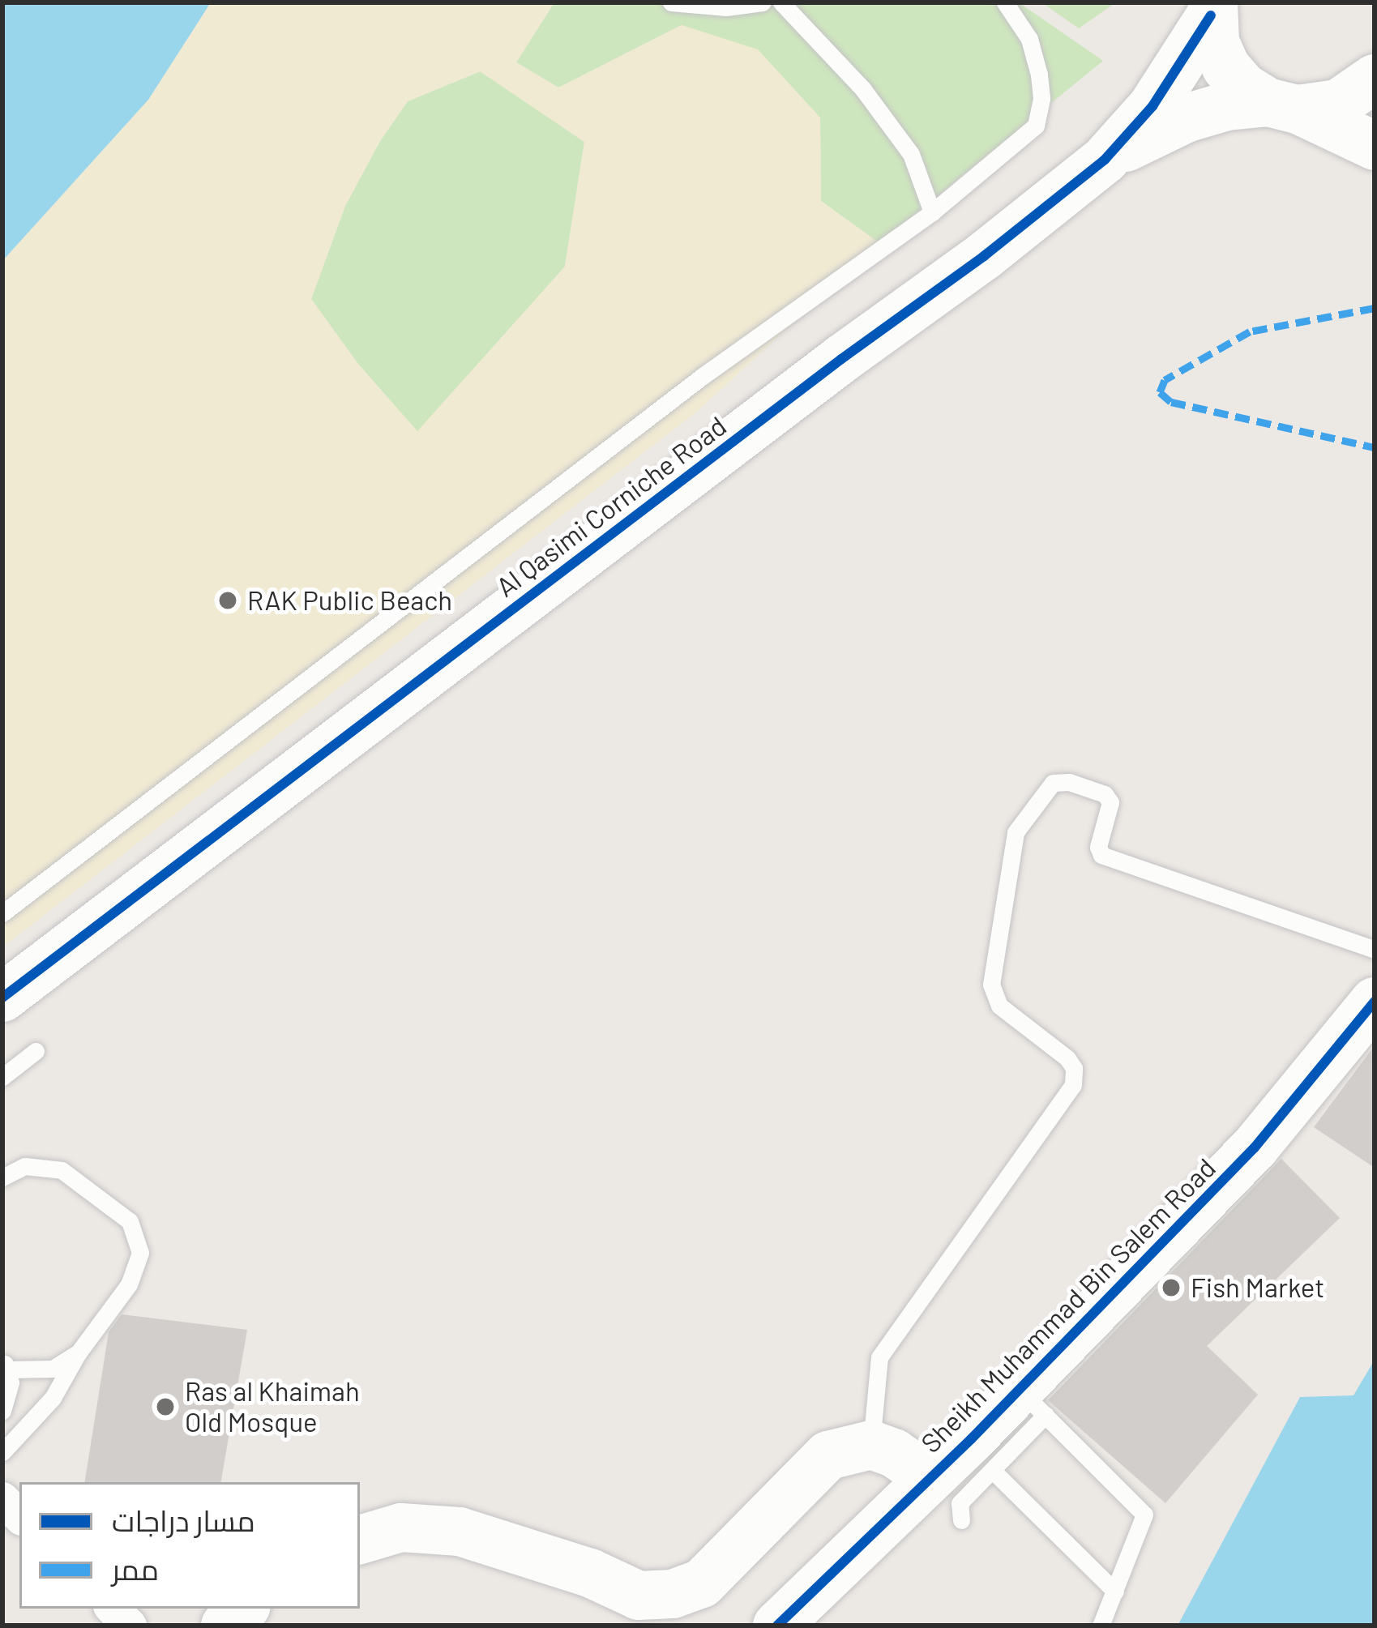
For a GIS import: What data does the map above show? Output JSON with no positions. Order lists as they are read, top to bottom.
{
  "streets": {
    "street": ["Al Qasimi Corniche Road", "Sheikh Muhammad Bin Salem Road"]
  },
  "places": ["RAK Public Beach", "Fish Market", "Ras al Khaimah Old Mosque"],
  "legend": ["مسار دراجات", "ممر"]
}
